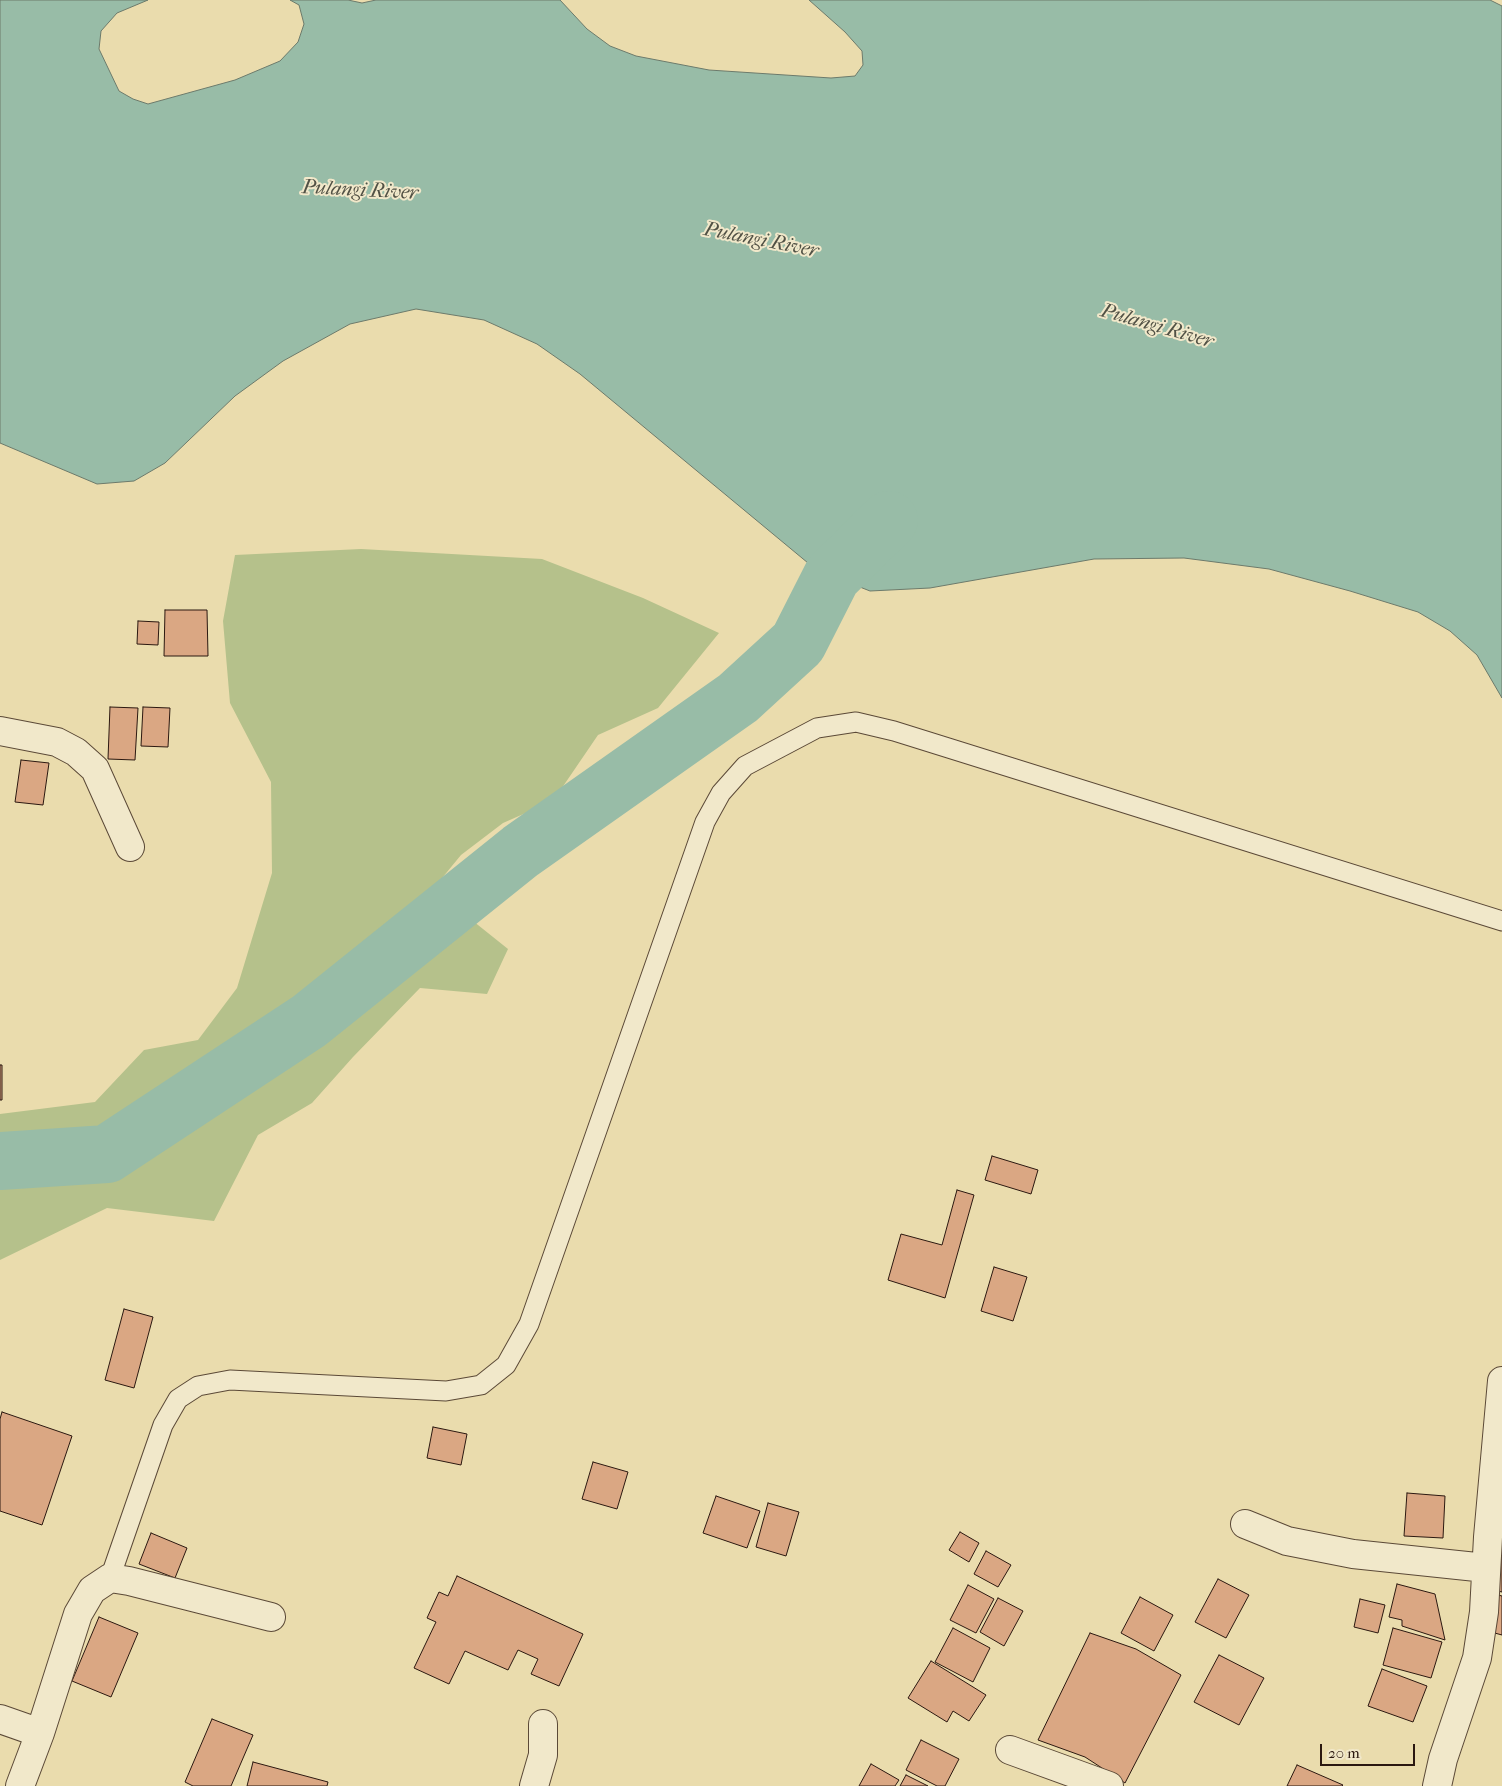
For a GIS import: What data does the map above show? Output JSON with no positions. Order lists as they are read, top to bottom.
{
  "water": ["Pulangi River"],
  "scale_bar": "20 m"
}
